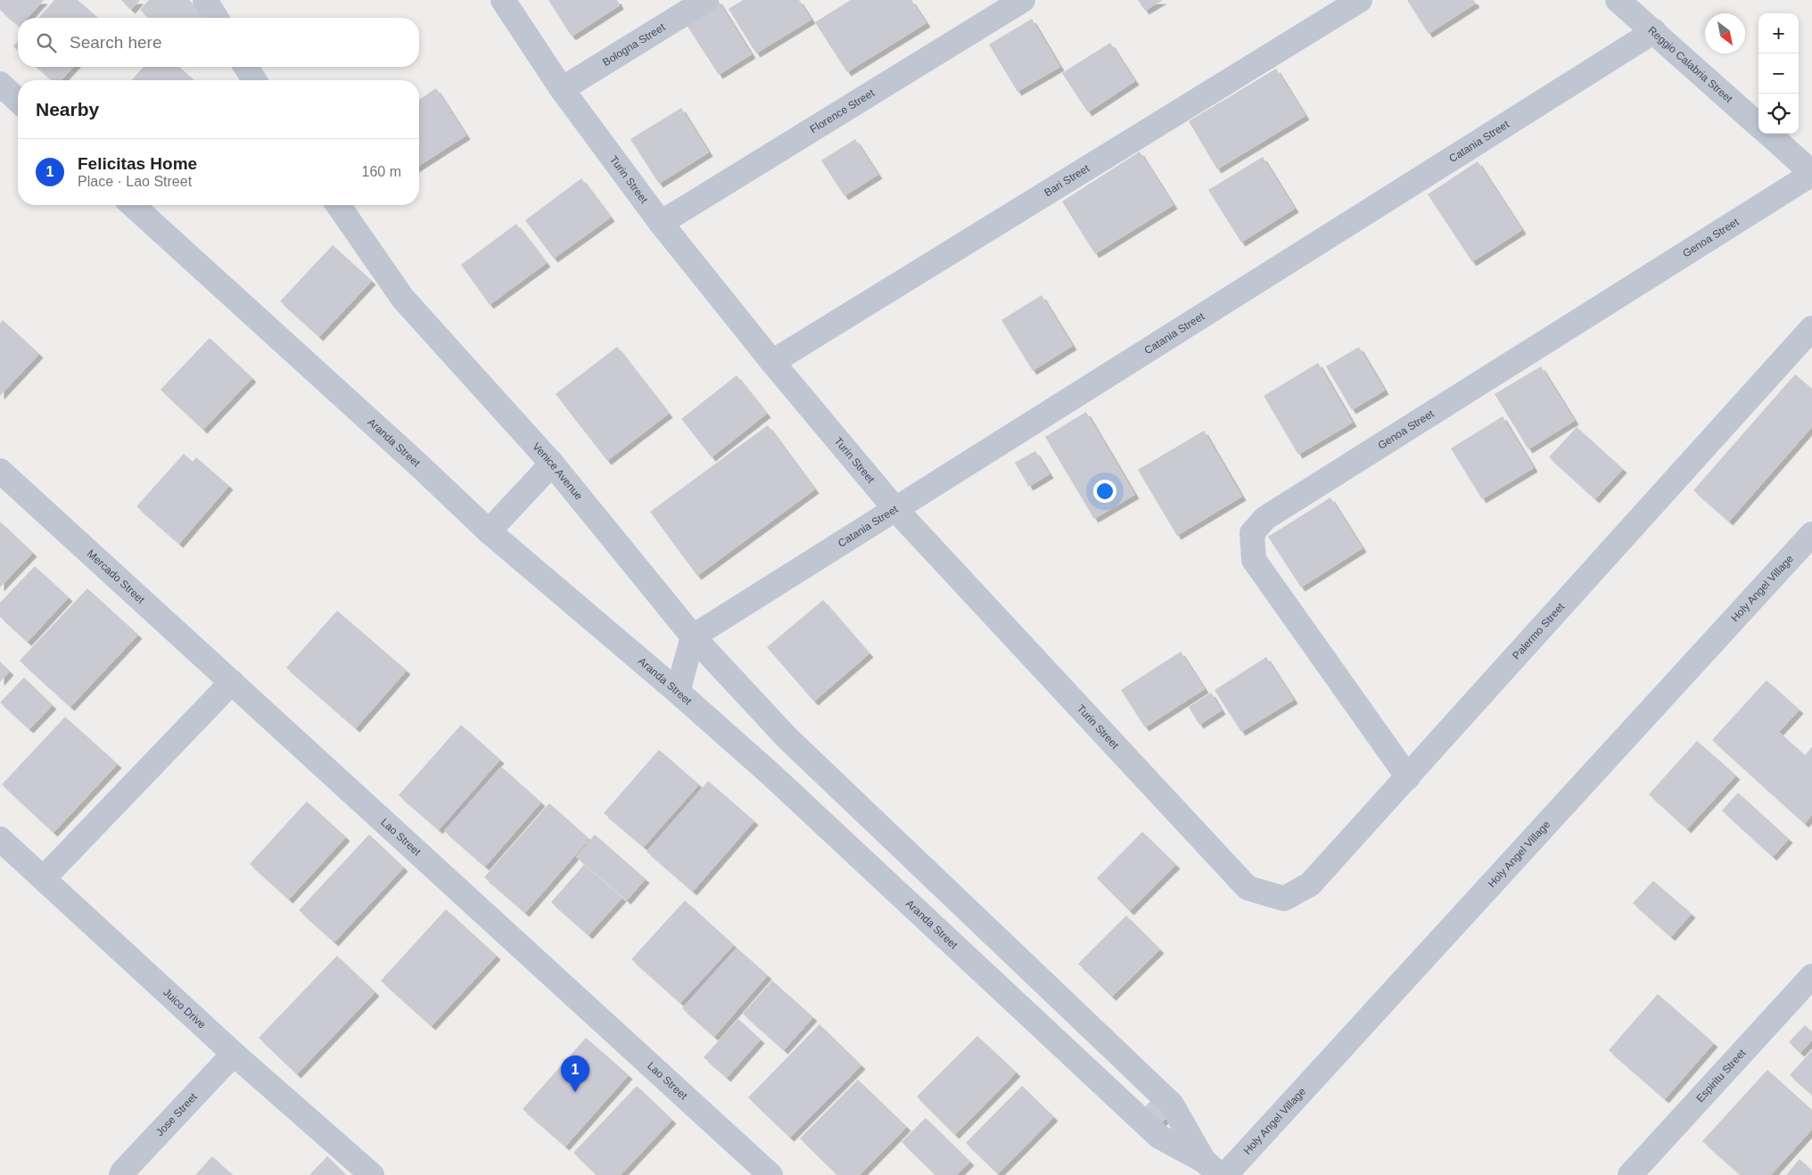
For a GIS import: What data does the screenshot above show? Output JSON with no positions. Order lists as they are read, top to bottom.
{
  "streets": {
    "street": [
      "Bologna Street",
      "Reggio Calabria Street",
      "Florence Street",
      "Catania Street",
      "Turin Street",
      "Bari Street",
      "Genoa Street",
      "Aranda Street",
      "Venice Avenue",
      "Mercado Street",
      "Holy Angel Village",
      "Palermo Street",
      "Lao Street",
      "Juico Drive",
      "Espiritu Street",
      "Jose Street"
    ]
  },
  "crossings": [
    ["Bologna Street", "Turin Street"],
    ["Reggio Calabria Street", "Catania Street"],
    ["Florence Street", "Turin Street"],
    ["Catania Street", "Turin Street"],
    ["Catania Street", "Venice Avenue"],
    ["Turin Street", "Bari Street"],
    ["Turin Street", "Palermo Street"],
    ["Genoa Street", "Palermo Street"],
    ["Aranda Street", "Venice Avenue"],
    ["Mercado Street", "Lao Street"],
    ["Juico Drive", "Jose Street"]
  ],
  "north": "bottom right",
  "page": {
    "map_buttons": ["+", "−"],
    "search": "Search here",
    "heading": "Nearby",
    "list": [
      {
        "mark": "1",
        "name": "Felicitas Home",
        "note": "Place · Lao Street",
        "value": "160 m"
      }
    ],
    "pins": "1"
  }
}
